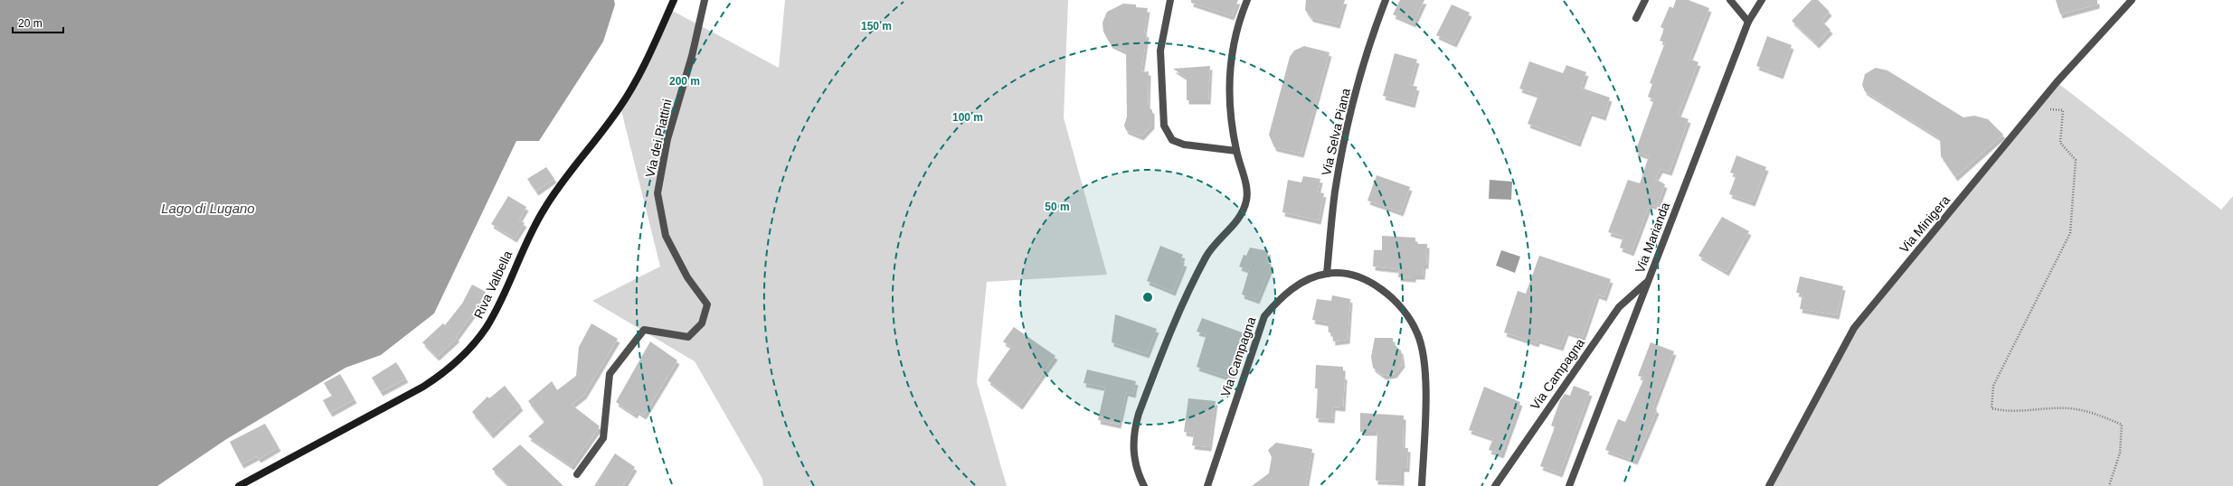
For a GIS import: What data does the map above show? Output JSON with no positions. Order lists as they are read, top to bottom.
{
  "streets": {
    "main road": ["Riva Valbella"],
    "street": [
      "Via Selva Piana",
      "Via dei Piattini",
      "Via Minigera",
      "Via Marianda",
      "Via Campagna"
    ]
  },
  "crossings": [
    ["Via Selva Piana", "Via Campagna"],
    ["Via Marianda", "Via Campagna"]
  ],
  "water": ["Lago di Lugano"],
  "scale_bar": "20 m",
  "rings": [
    "150 m",
    "200 m",
    "100 m",
    "50 m"
  ]
}
